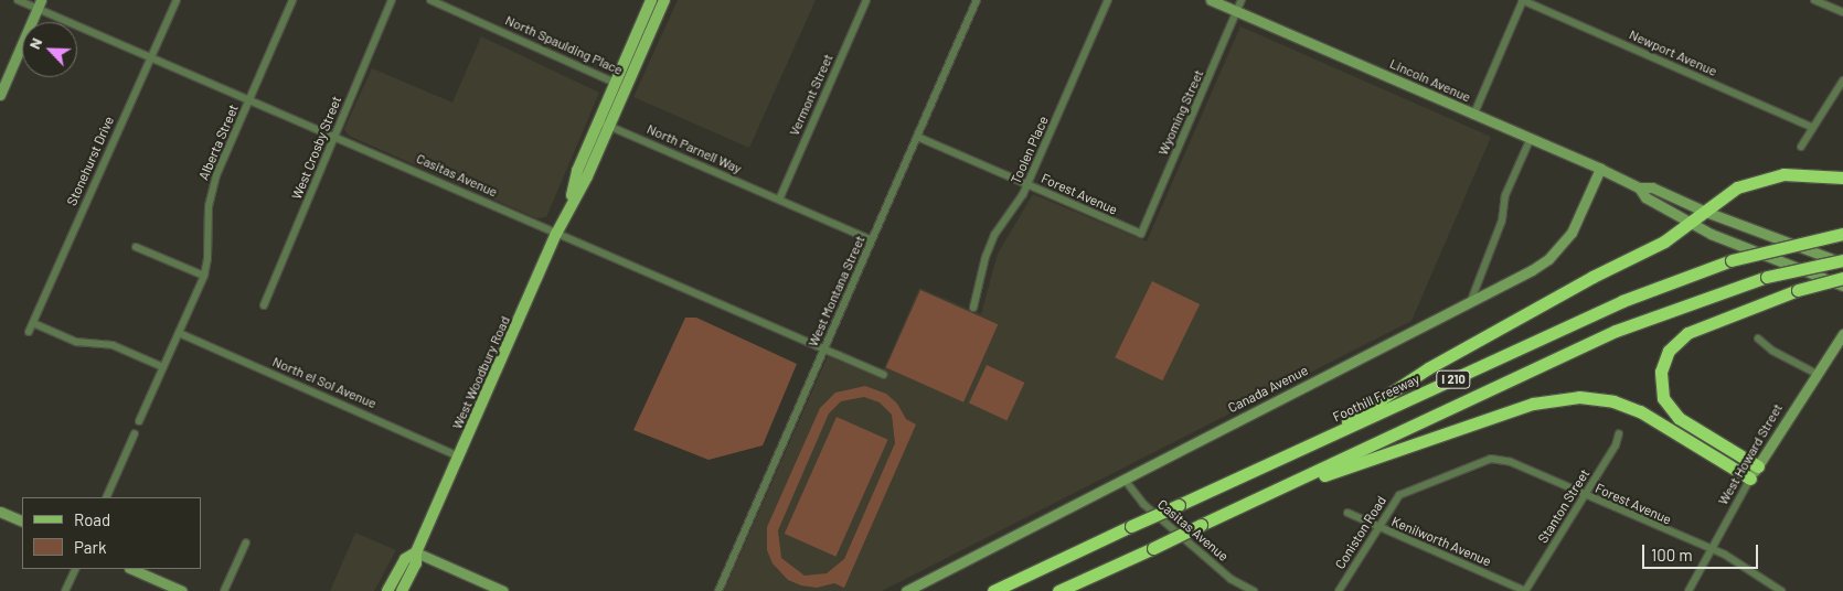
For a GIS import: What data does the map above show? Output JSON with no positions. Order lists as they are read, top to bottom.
{
  "streets": {
    "highway": ["I 210", "Foothill Freeway"],
    "main road": ["West Woodbury Road"],
    "street": [
      "North Spaulding Place",
      "Newport Avenue",
      "Lincoln Avenue",
      "Vermont Street",
      "Wyoming Street",
      "Alberta Street",
      "West Crosby Street",
      "North Parnell Way",
      "Toolen Place",
      "Stonehurst Drive",
      "Casitas Avenue",
      "Forest Avenue",
      "West Montana Street",
      "North el Sol Avenue",
      "Canada Avenue",
      "West Howard Street",
      "Stanton Street",
      "Coniston Road",
      "Kenilworth Avenue"
    ]
  },
  "crossings": [
    ["North Spaulding Place", "West Woodbury Road"],
    ["Lincoln Avenue", "Wyoming Street"],
    ["Lincoln Avenue", "I 210"],
    ["Lincoln Avenue", "Canada Avenue"],
    ["Vermont Street", "North Parnell Way"],
    ["Wyoming Street", "Forest Avenue"],
    ["Alberta Street", "Casitas Avenue"],
    ["Alberta Street", "North el Sol Avenue"],
    ["West Crosby Street", "Casitas Avenue"],
    ["North Parnell Way", "West Montana Street"],
    ["North Parnell Way", "West Woodbury Road"],
    ["Toolen Place", "Forest Avenue"],
    ["Stonehurst Drive", "Casitas Avenue"],
    ["Casitas Avenue", "West Montana Street"],
    ["Casitas Avenue", "West Woodbury Road"],
    ["Casitas Avenue", "Canada Avenue"],
    ["Forest Avenue", "West Montana Street"],
    ["Forest Avenue", "West Howard Street"],
    ["Forest Avenue", "Stanton Street"],
    ["Forest Avenue", "Coniston Road"],
    ["West Woodbury Road", "North el Sol Avenue"],
    ["Stanton Street", "Kenilworth Avenue"],
    ["Coniston Road", "Kenilworth Avenue"]
  ],
  "legend": ["Road", "Park"],
  "scale_bar": "100 m",
  "north": "top left"
}
